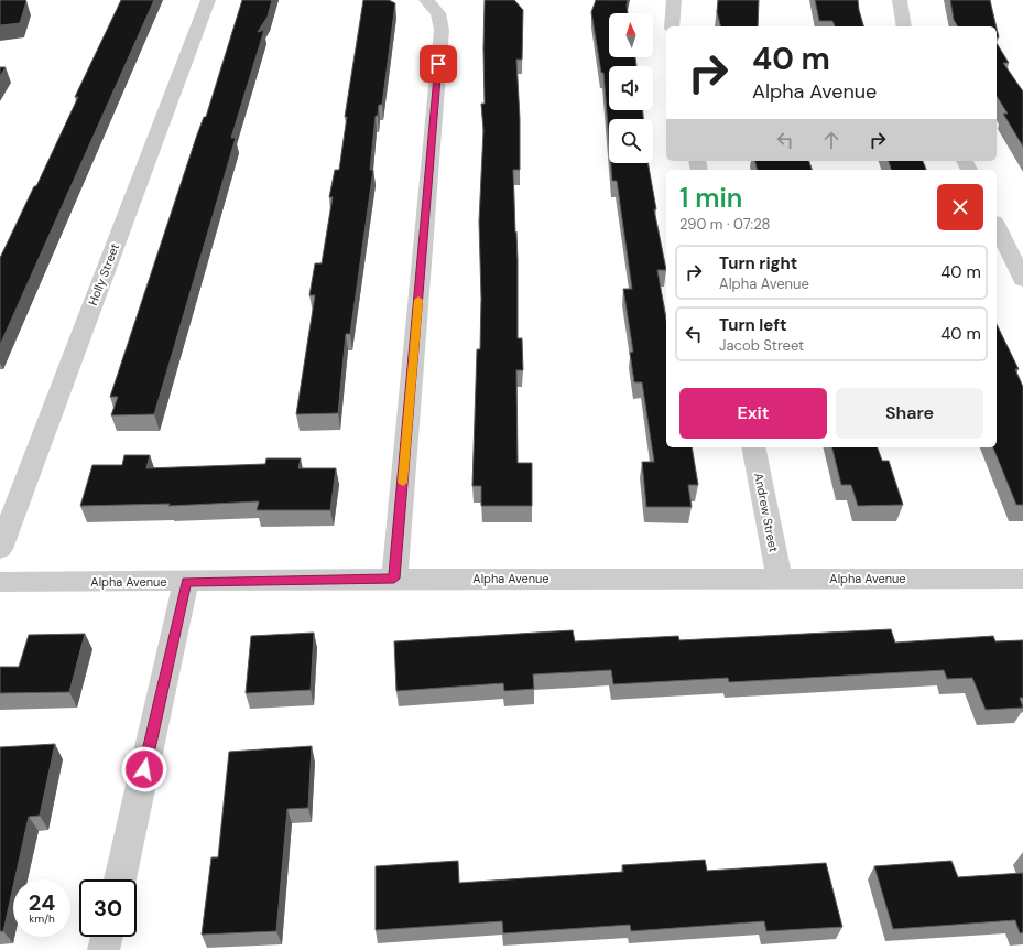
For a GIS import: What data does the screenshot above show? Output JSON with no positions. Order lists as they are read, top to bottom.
{
  "streets": {
    "street": ["Holly Street", "Andrew Street", "Alpha Avenue"]
  },
  "crossings": [
    ["Andrew Street", "Alpha Avenue"]
  ],
  "north": "top",
  "page": {
    "turn": ["40 m", "Alpha Avenue"],
    "heading": ["1 min", "290 m · 07:28"],
    "list": [
      {
        "name": "Turn right",
        "note": "Alpha Avenue",
        "value": "40 m"
      },
      {
        "name": "Turn left",
        "note": "Jacob Street",
        "value": "40 m"
      }
    ],
    "buttons": ["Exit", "Share"],
    "speed": "24 km/h",
    "limit": "30"
  }
}
